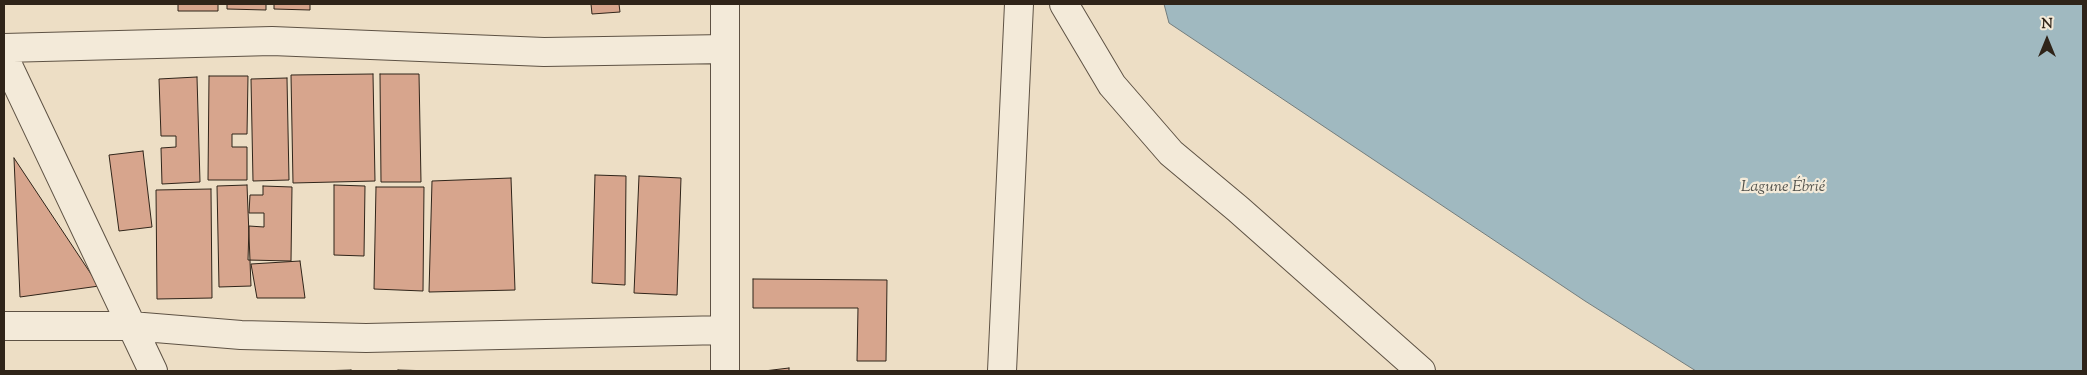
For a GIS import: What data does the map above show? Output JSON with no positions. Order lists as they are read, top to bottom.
{
  "water": ["Lagune Ébrié"],
  "north": "top"
}
